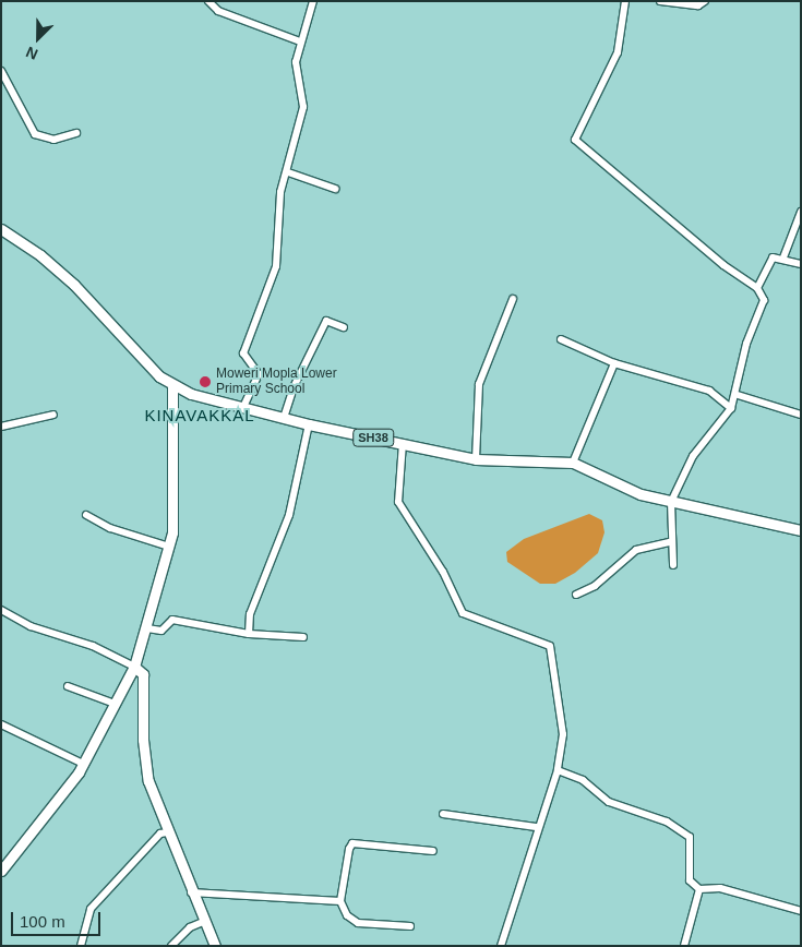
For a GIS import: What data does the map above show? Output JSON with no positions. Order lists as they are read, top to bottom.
{
  "streets": {
    "main road": ["SH38"]
  },
  "districts": ["KINAVAKKAL"],
  "places": ["Moweri Mopla Lower Primary School"],
  "scale_bar": "100 m",
  "north": "bottom left"
}
